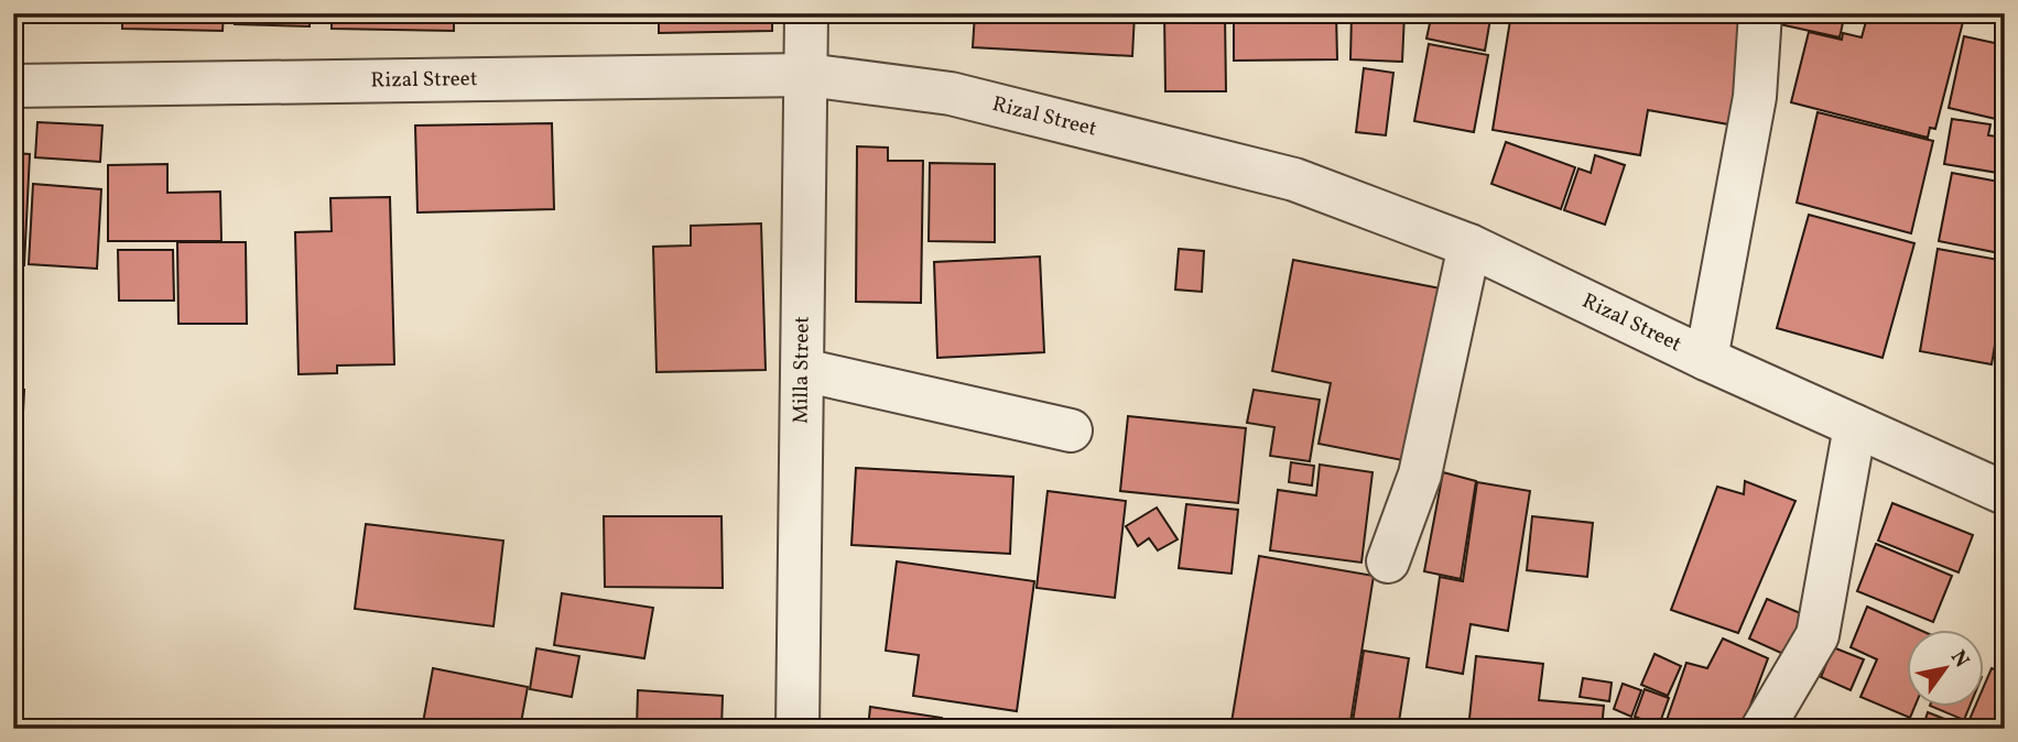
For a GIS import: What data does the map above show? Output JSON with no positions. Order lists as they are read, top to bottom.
{
  "streets": {
    "street": ["Rizal Street", "Milla Street"]
  },
  "crossings": [
    ["Rizal Street", "Milla Street"]
  ],
  "north": "top right"
}
